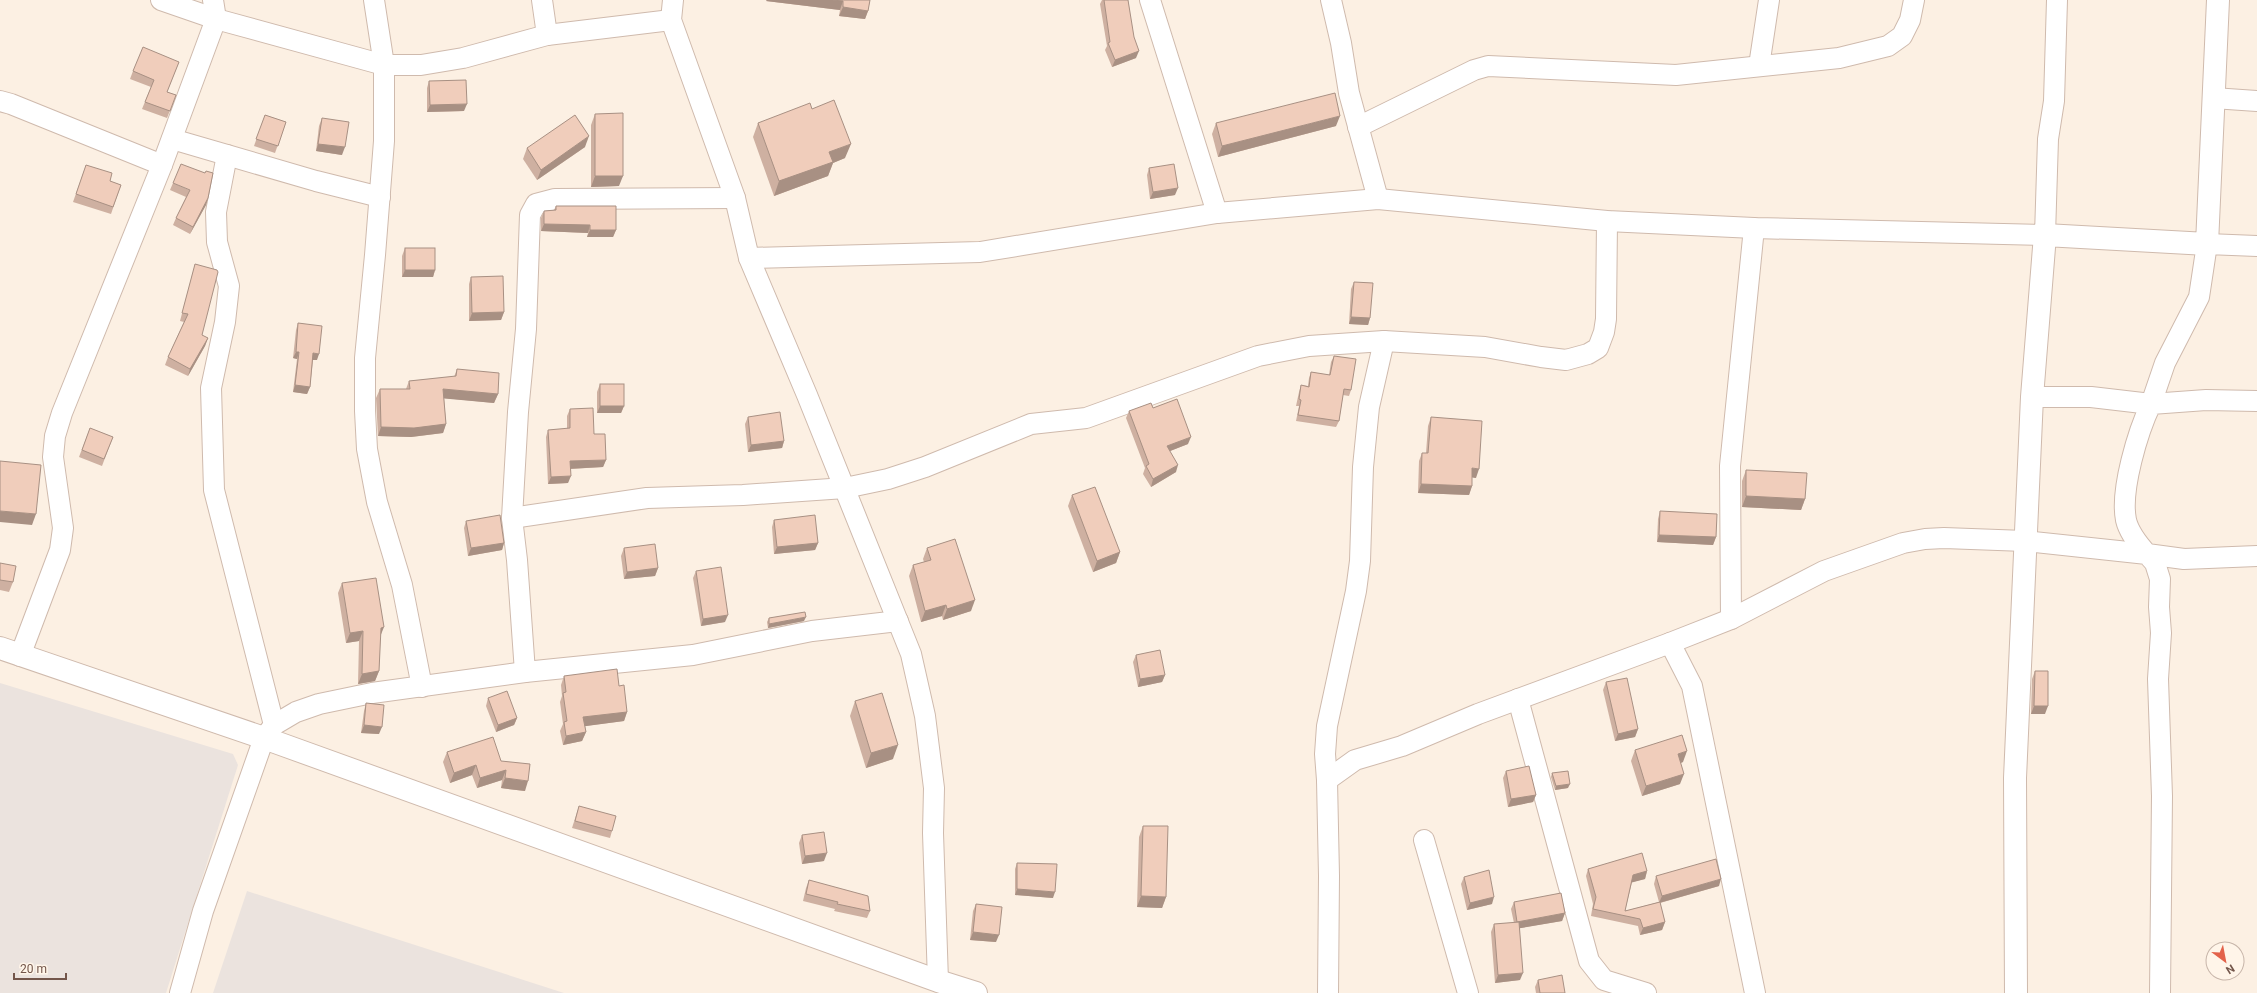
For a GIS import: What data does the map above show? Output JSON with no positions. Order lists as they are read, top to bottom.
{
  "scale_bar": "20 m",
  "north": "bottom right"
}
